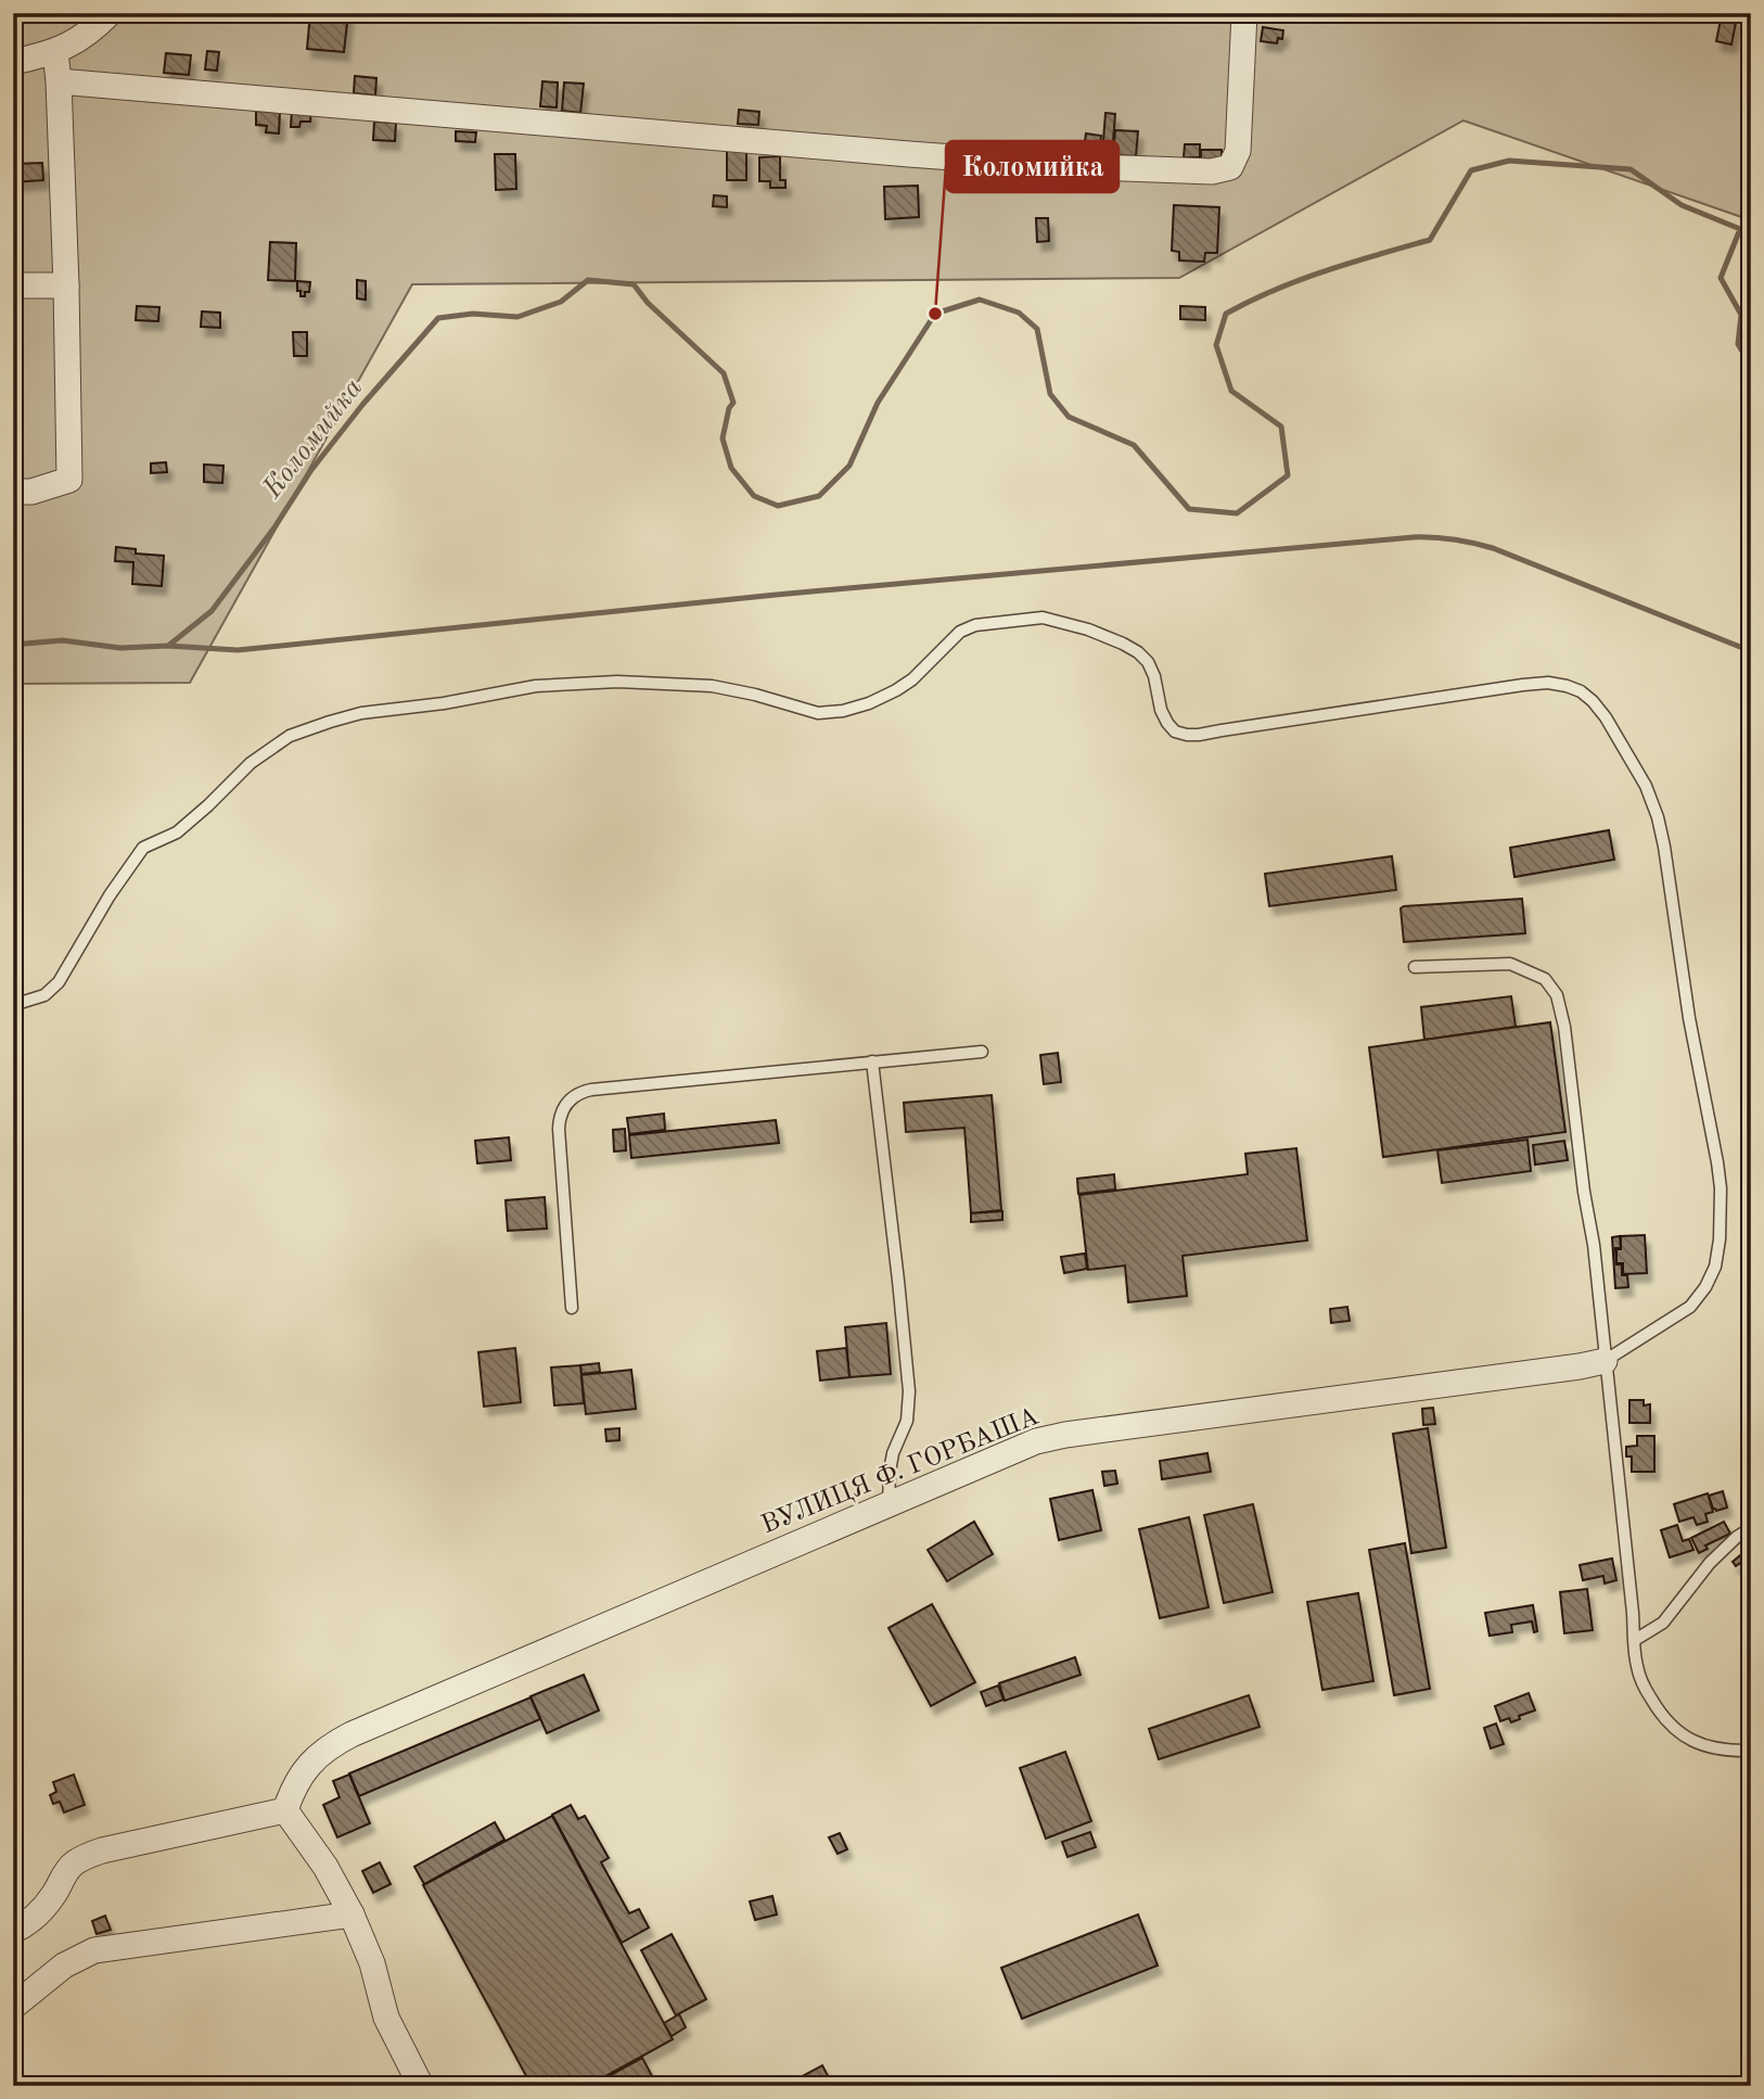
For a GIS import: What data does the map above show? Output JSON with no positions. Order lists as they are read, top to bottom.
{
  "streets": {
    "street": ["ВУЛИЦЯ Ф. ГОРБАША"]
  },
  "water": ["Коломийка"],
  "places": ["Коломийка"]
}
